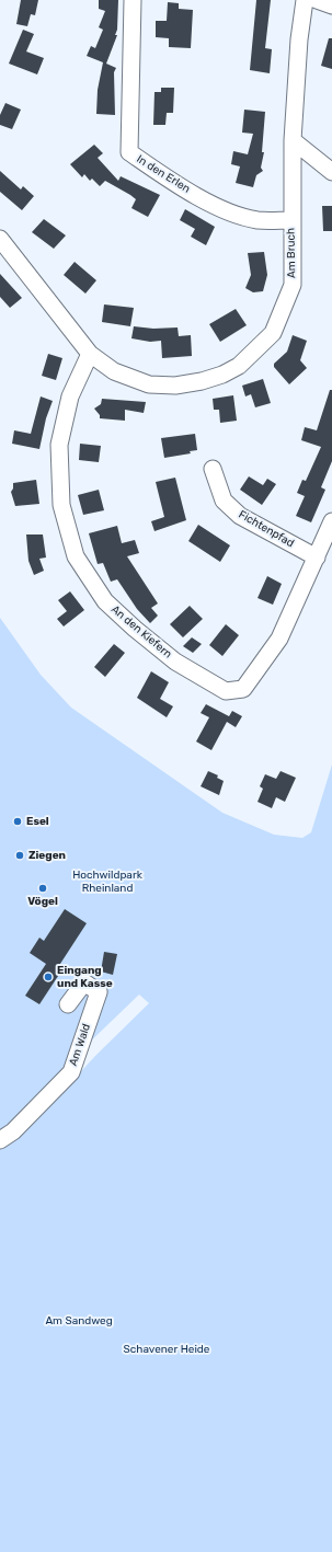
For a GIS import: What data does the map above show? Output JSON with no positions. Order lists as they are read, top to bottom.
{
  "streets": {
    "street": [
      "In den Erlen",
      "Am Bruch",
      "Fichtenpfad",
      "An den Kiefern",
      "Am Wald"
    ]
  },
  "crossings": [
    ["In den Erlen", "Am Bruch"],
    ["Am Bruch", "An den Kiefern"],
    ["Fichtenpfad", "An den Kiefern"]
  ],
  "parks": ["Hochwildpark Rheinland", "Am Sandweg", "Schavener Heide"],
  "places": [
    "Esel",
    "Ziegen",
    "Vögel",
    "Eingang und Kasse"
  ]
}
